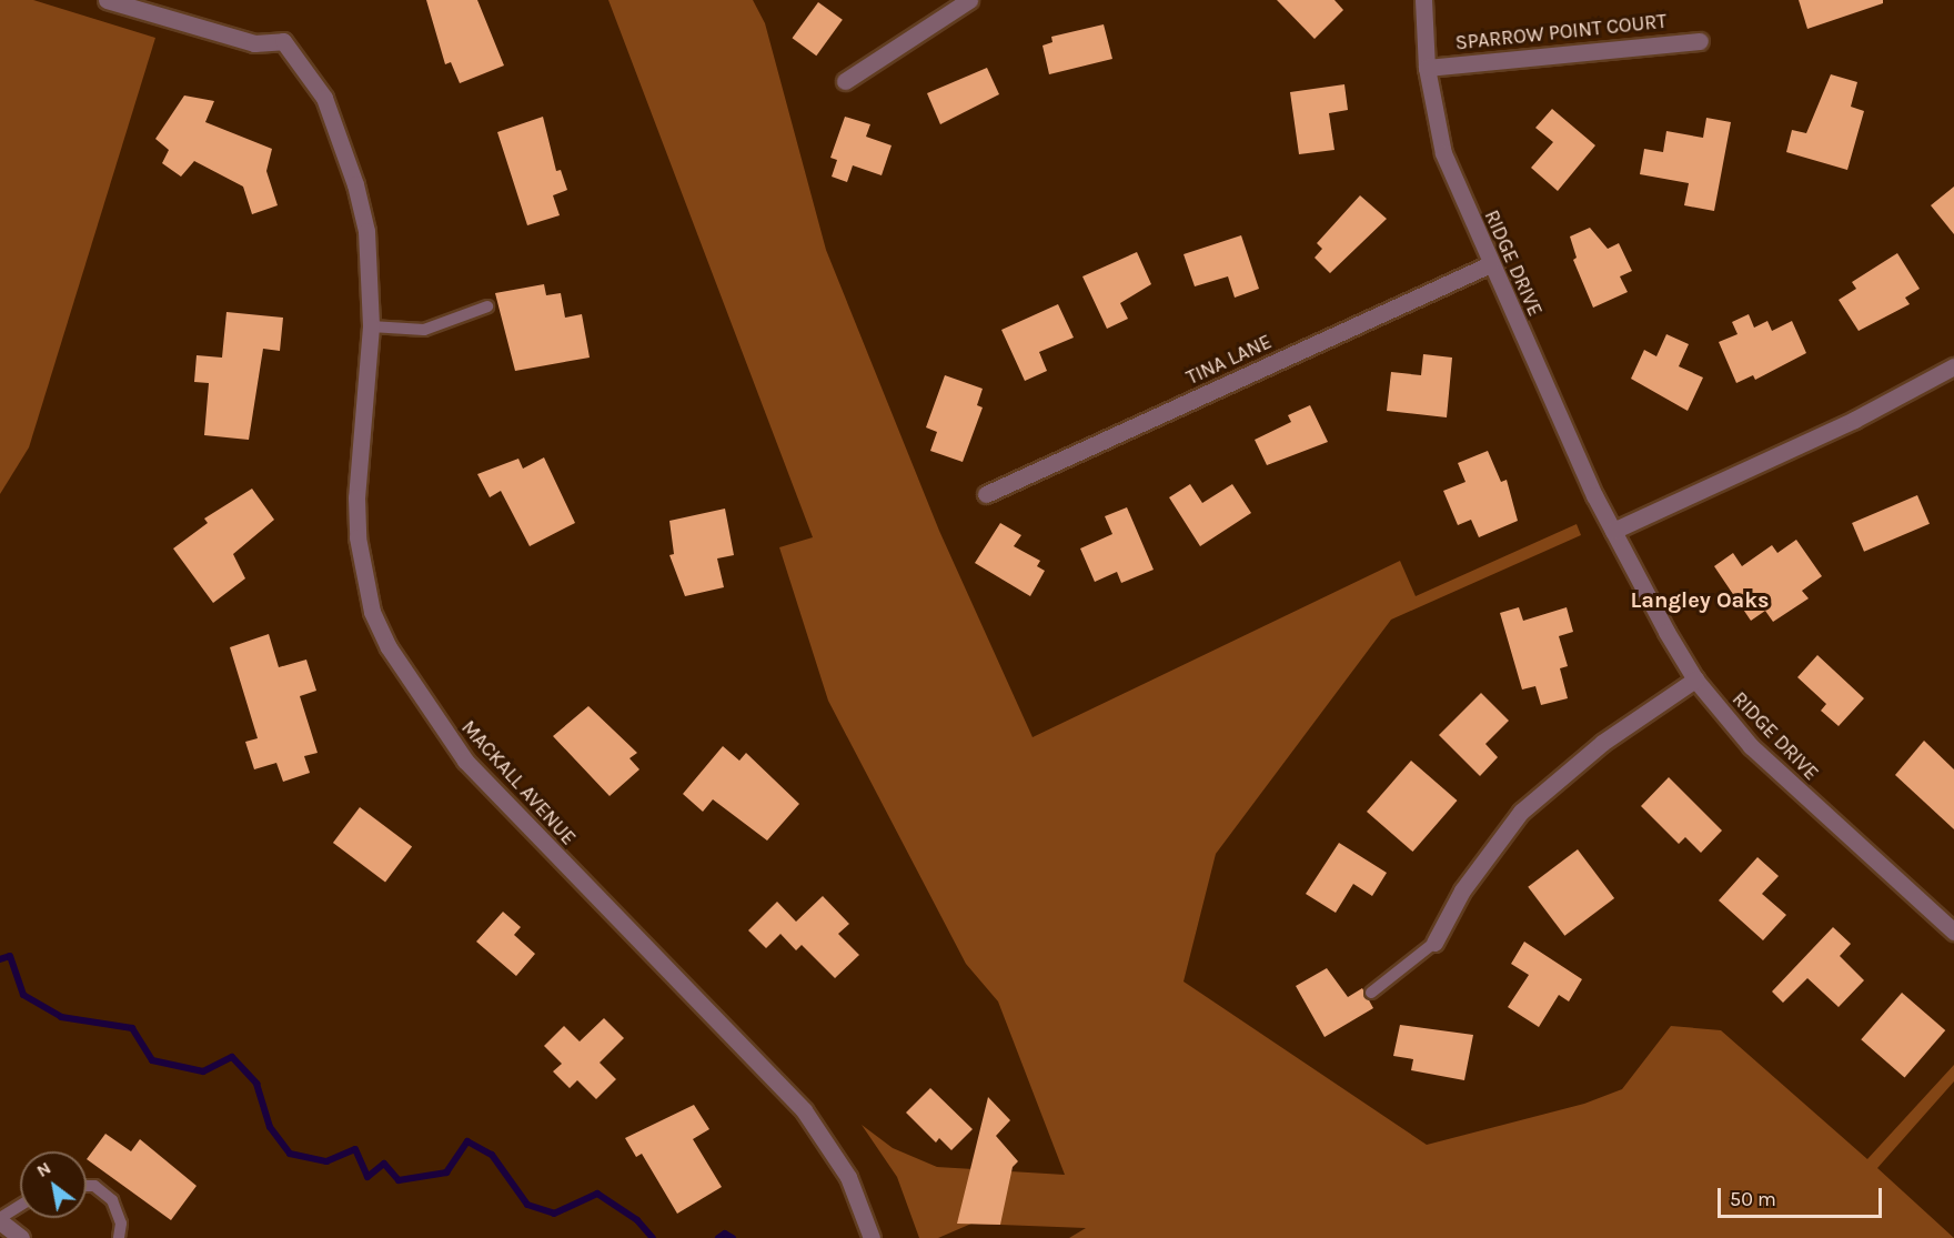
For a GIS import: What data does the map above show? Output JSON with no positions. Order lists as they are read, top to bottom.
{
  "streets": {
    "street": [
      "SPARROW POINT COURT",
      "RIDGE DRIVE",
      "TINA LANE",
      "MACKALL AVENUE"
    ]
  },
  "crossings": [
    ["SPARROW POINT COURT", "RIDGE DRIVE"],
    ["RIDGE DRIVE", "TINA LANE"]
  ],
  "districts": ["Langley Oaks"],
  "scale_bar": "50 m",
  "north": "top left"
}
